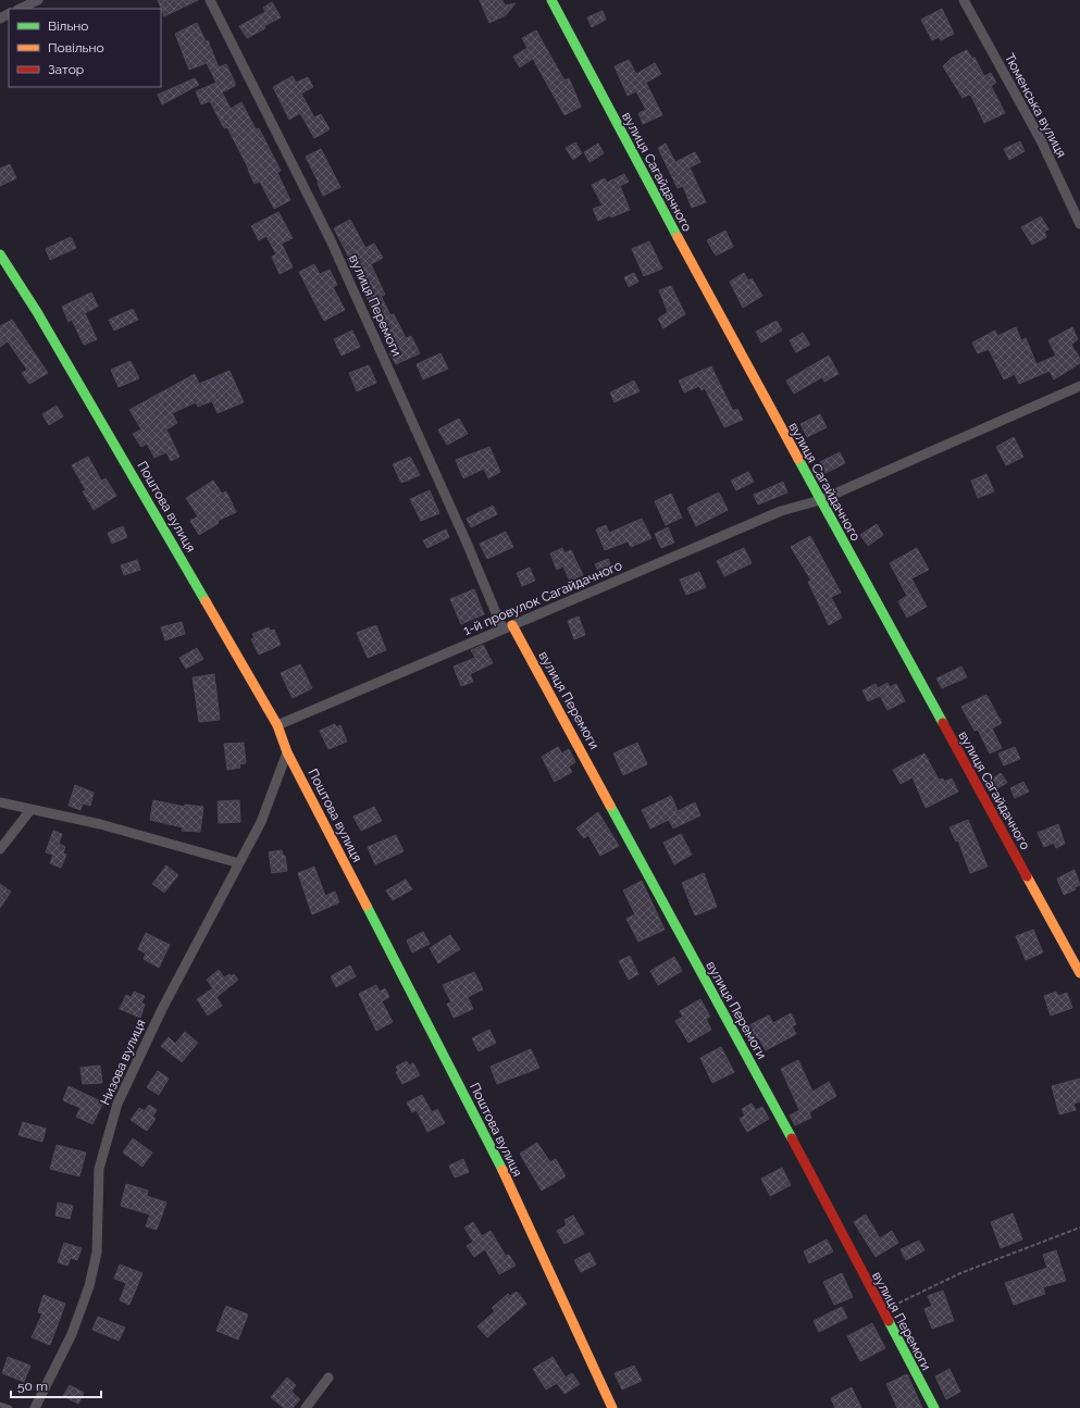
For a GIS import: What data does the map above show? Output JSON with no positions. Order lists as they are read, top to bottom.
{
  "streets": {
    "street": [
      "Тюменська вулиця",
      "вулиця Сагайдачного",
      "вулиця Перемоги",
      "Поштова вулиця",
      "1-й провулок Сагайдачного",
      "Низова вулиця"
    ]
  },
  "crossings": [
    ["вулиця Сагайдачного", "1-й провулок Сагайдачного"],
    ["вулиця Перемоги", "1-й провулок Сагайдачного"],
    ["Поштова вулиця", "1-й провулок Сагайдачного"],
    ["Поштова вулиця", "Низова вулиця"]
  ],
  "legend": ["Вільно", "Повільно", "Затор"],
  "scale_bar": "50 m"
}
